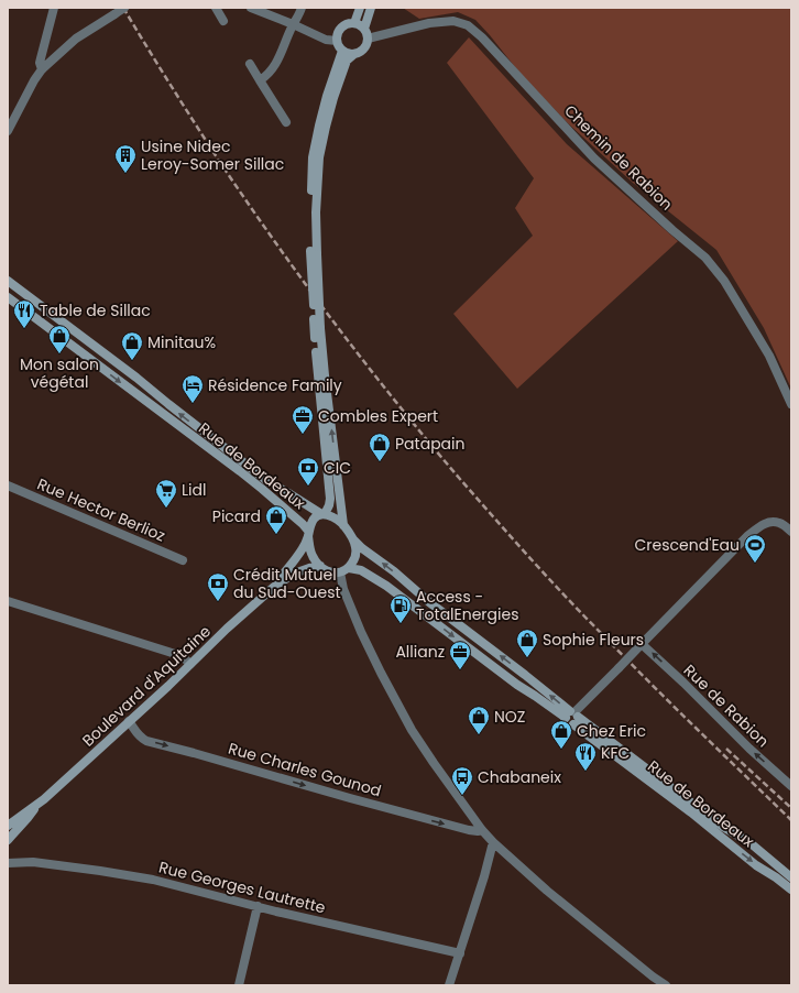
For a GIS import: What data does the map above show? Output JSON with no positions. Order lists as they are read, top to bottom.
{
  "streets": {
    "main road": ["Rue de Bordeaux", "Boulevard d'Aquitaine"],
    "street": [
      "Chemin de Rabion",
      "Rue Hector Berlioz",
      "Rue de Rabion",
      "Rue Charles Gounod",
      "Rue Georges Lautrette"
    ]
  },
  "crossings": [
    ["Rue de Bordeaux", "Boulevard d'Aquitaine"],
    ["Boulevard d'Aquitaine", "Rue Charles Gounod"]
  ],
  "one_way": ["Rue de Rabion", "Rue Charles Gounod"],
  "places": {
    "building": ["Usine Nidec Leroy-Somer Sillac"],
    "restaurant": ["Table de Sillac", "KFC"],
    "shop": [
      "Mon salon végétal",
      "Minitau%",
      "Patapain",
      "Picard",
      "Sophie Fleurs",
      "NOZ",
      "Chez Eric"
    ],
    "hotel": ["Résidence Family"],
    "office": ["Combles Expert", "Allianz"],
    "bank": ["CIC", "Crédit Mutuel du Sud-Ouest"],
    "supermarket": ["Lidl"],
    "sports": ["Crescend'Eau"],
    "fuel station": ["Access - TotalEnergies"],
    "bus stop": ["Chabaneix"]
  }
}
